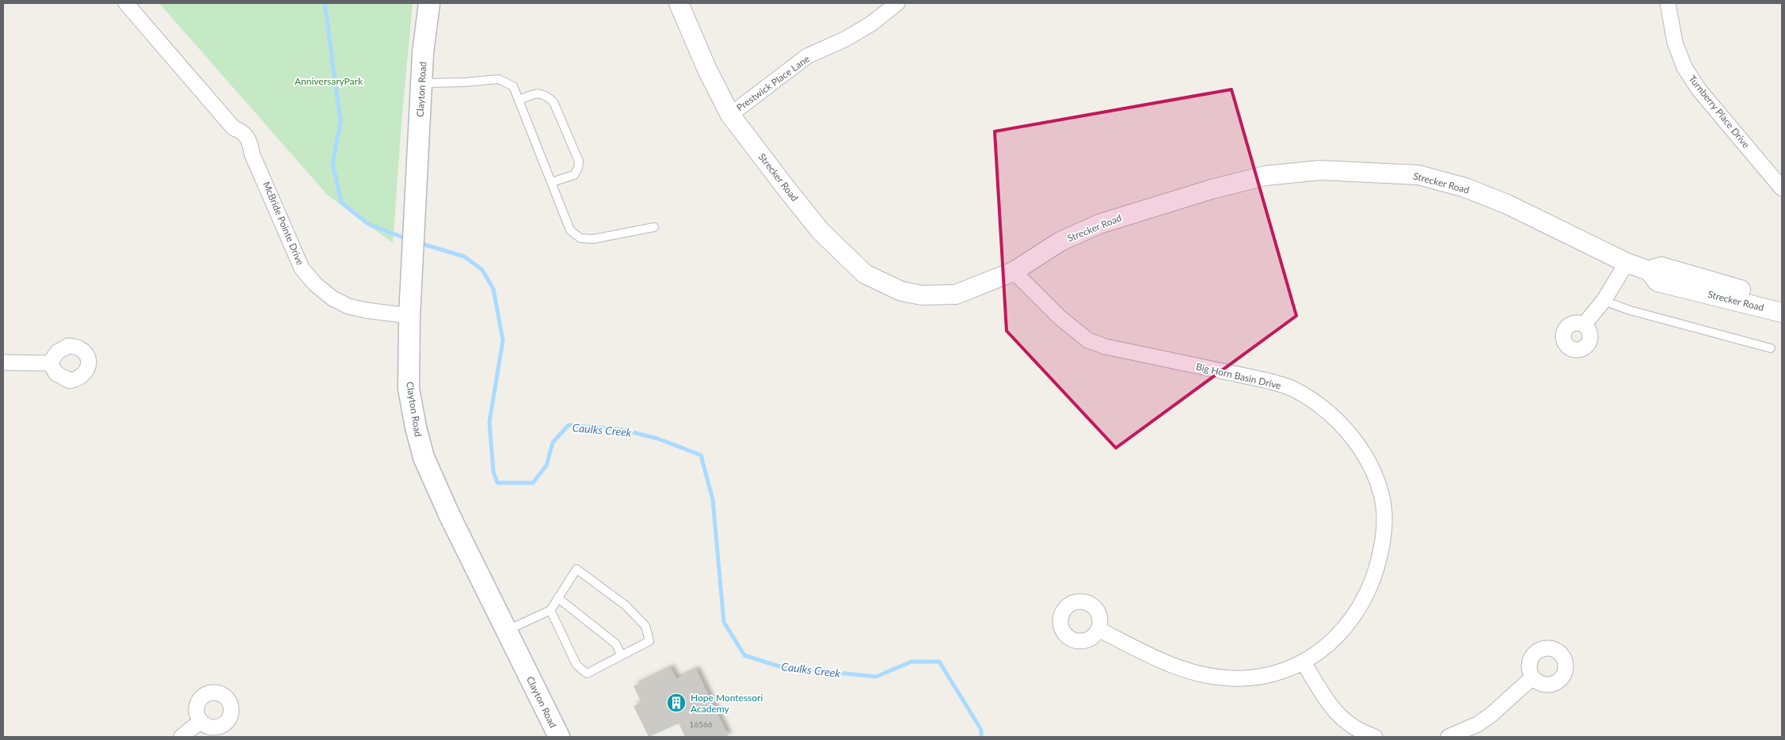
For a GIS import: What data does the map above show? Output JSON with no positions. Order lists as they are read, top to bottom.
{
  "streets": {
    "main road": ["Clayton Road"],
    "street": [
      "Prestwick Place Lane",
      "Turnberry Place Drive",
      "Strecker Road",
      "McBride Pointe Drive",
      "Big Horn Basin Drive"
    ]
  },
  "crossings": [
    ["Prestwick Place Lane", "Strecker Road"],
    ["Clayton Road", "McBride Pointe Drive"],
    ["Strecker Road", "Big Horn Basin Drive"]
  ],
  "water": ["Caulks Creek"],
  "parks": ["AnniversaryPark"],
  "places": {
    "building": ["Hope Montessori Academy"]
  },
  "house_numbers": ["16566"]
}
